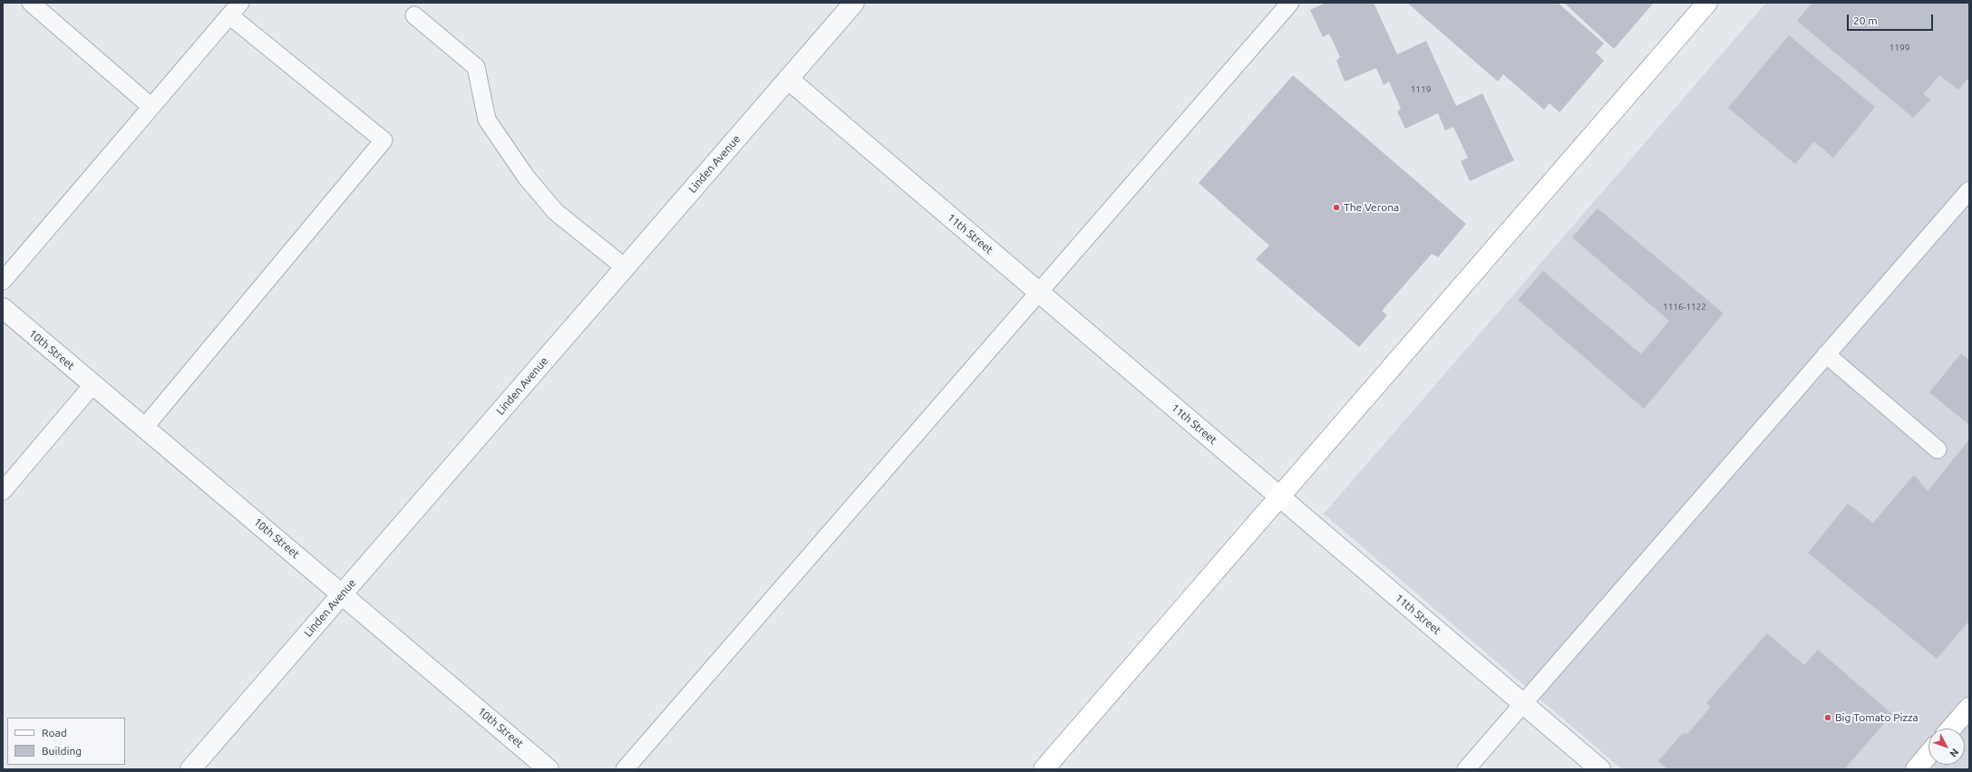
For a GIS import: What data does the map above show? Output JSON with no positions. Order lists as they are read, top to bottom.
{
  "streets": {
    "street": ["Linden Avenue", "11th Street", "10th Street"]
  },
  "crossings": [
    ["Linden Avenue", "11th Street"],
    ["Linden Avenue", "10th Street"]
  ],
  "places": ["The Verona", "Big Tomato Pizza"],
  "house_numbers": ["1199", "1119", "1116-1122"],
  "legend": ["Road", "Building"],
  "scale_bar": "20 m",
  "north": "bottom right"
}
